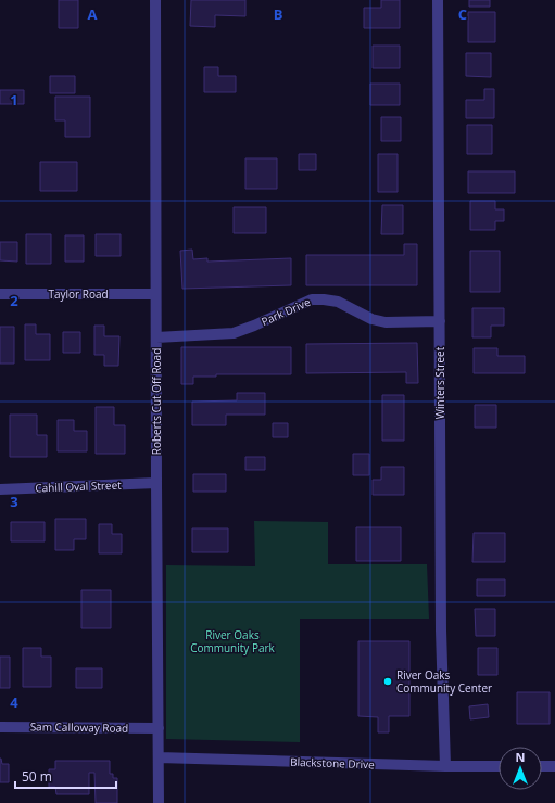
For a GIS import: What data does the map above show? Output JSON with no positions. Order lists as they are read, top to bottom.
{
  "streets": {
    "street": [
      "Taylor Road",
      "Park Drive",
      "Winters Street",
      "Roberts Cut Off Road",
      "Cahill Oval Street",
      "Sam Calloway Road",
      "Blackstone Drive"
    ]
  },
  "crossings": [
    ["Taylor Road", "Roberts Cut Off Road"],
    ["Park Drive", "Winters Street"],
    ["Park Drive", "Roberts Cut Off Road"],
    ["Winters Street", "Blackstone Drive"],
    ["Roberts Cut Off Road", "Cahill Oval Street"],
    ["Roberts Cut Off Road", "Sam Calloway Road"],
    ["Roberts Cut Off Road", "Blackstone Drive"]
  ],
  "parks": ["River Oaks Community Park"],
  "places": ["River Oaks Community Center"],
  "scale_bar": "50 m",
  "north": "top",
  "grid": {
    "columns": ["A", "B", "C"],
    "rows": [
      "1",
      "2",
      "3",
      "4"
    ]
  }
}
